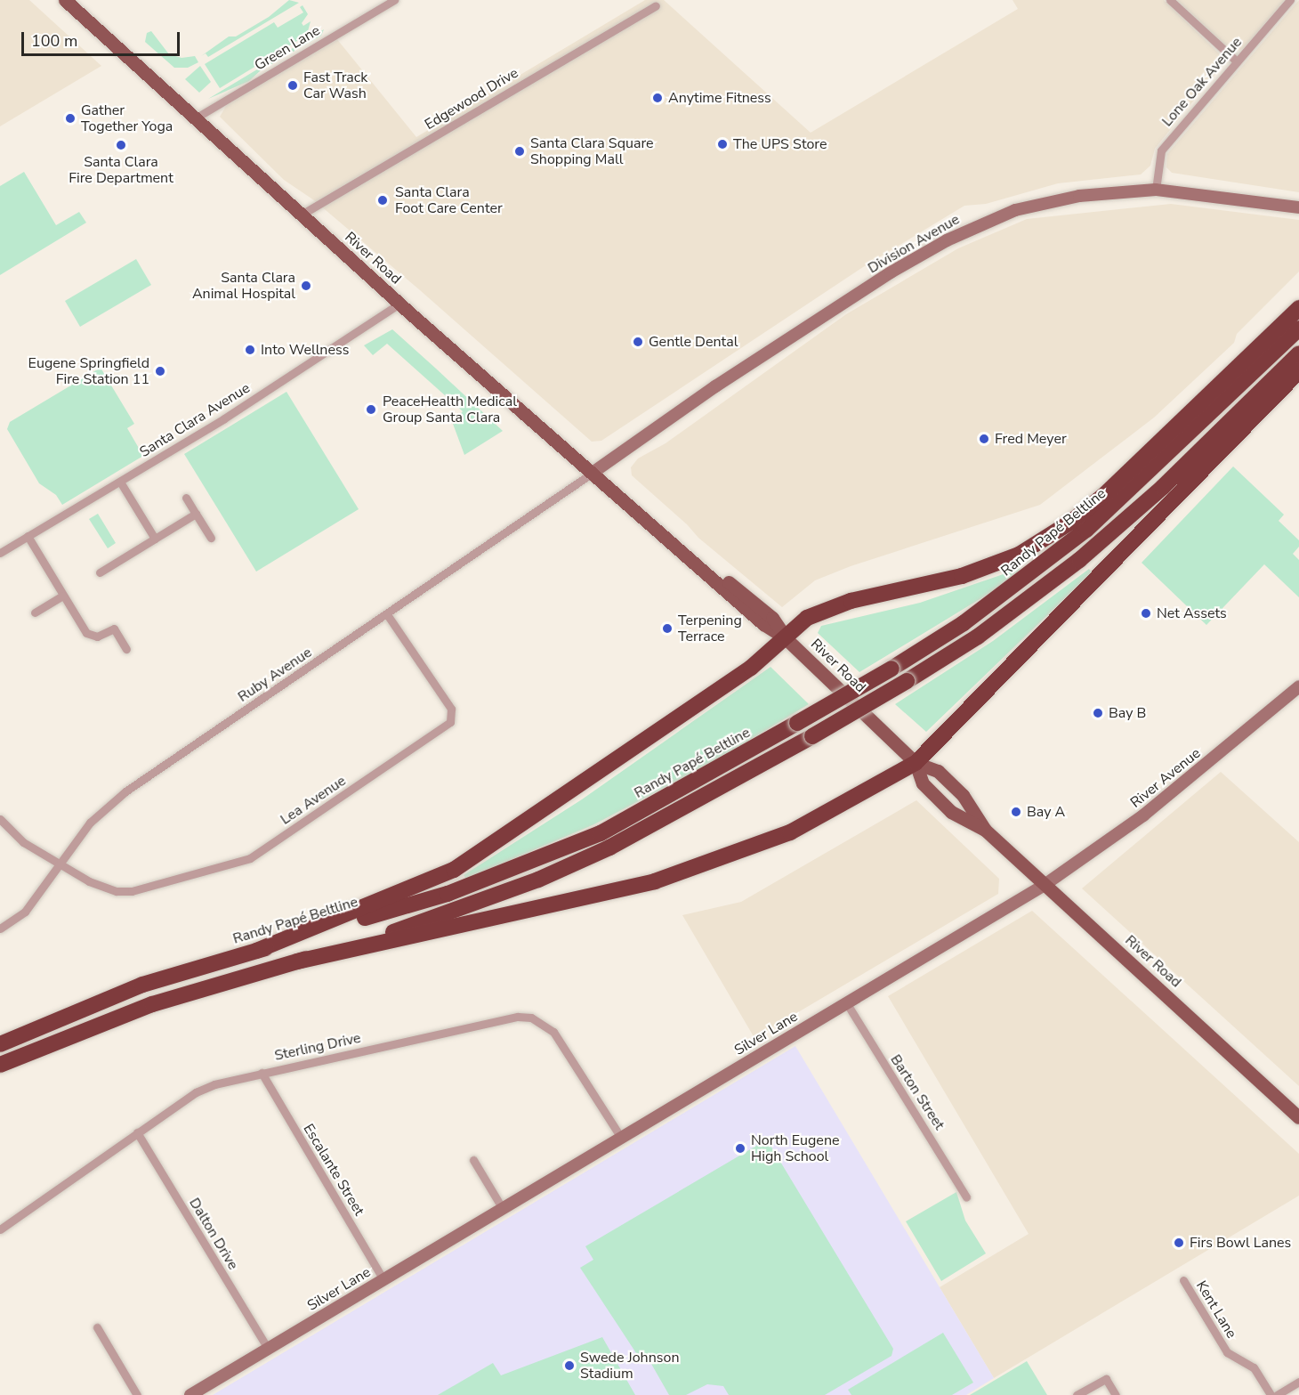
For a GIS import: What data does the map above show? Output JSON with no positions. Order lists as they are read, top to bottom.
{
  "streets": {
    "highway": ["Randy Papé Beltline"],
    "main road": ["River Road"],
    "street": [
      "Green Lane",
      "Lone Oak Avenue",
      "Edgewood Drive",
      "Division Avenue",
      "Santa Clara Avenue",
      "Ruby Avenue",
      "River Avenue",
      "Lea Avenue",
      "Silver Lane",
      "Sterling Drive",
      "Barton Street",
      "Escalante Street",
      "Dalton Drive",
      "Kent Lane"
    ]
  },
  "crossings": [
    ["Green Lane", "River Road"],
    ["Lone Oak Avenue", "Division Avenue"],
    ["Edgewood Drive", "River Road"],
    ["Division Avenue", "River Road"],
    ["Division Avenue", "Ruby Avenue"],
    ["River Road", "Santa Clara Avenue"],
    ["River Road", "Ruby Avenue"],
    ["River Road", "River Avenue"],
    ["River Road", "Silver Lane"],
    ["Ruby Avenue", "Lea Avenue"],
    ["River Avenue", "Silver Lane"],
    ["Silver Lane", "Sterling Drive"],
    ["Silver Lane", "Barton Street"],
    ["Silver Lane", "Escalante Street"],
    ["Silver Lane", "Dalton Drive"],
    ["Sterling Drive", "Escalante Street"],
    ["Sterling Drive", "Dalton Drive"]
  ],
  "places": [
    "Fast Track Car Wash",
    "Anytime Fitness",
    "Gather Together Yoga",
    "The UPS Store",
    "Santa Clara Fire Department",
    "Santa Clara Square Shopping Mall",
    "Santa Clara Foot Care Center",
    "Santa Clara Animal Hospital",
    "Gentle Dental",
    "Into Wellness",
    "Eugene Springfield Fire Station 11",
    "PeaceHealth Medical Group Santa Clara",
    "Fred Meyer",
    "Net Assets",
    "Terpening Terrace",
    "Bay B",
    "Bay A",
    "North Eugene High School",
    "Firs Bowl Lanes",
    "Swede Johnson Stadium"
  ],
  "scale_bar": "100 m"
}
